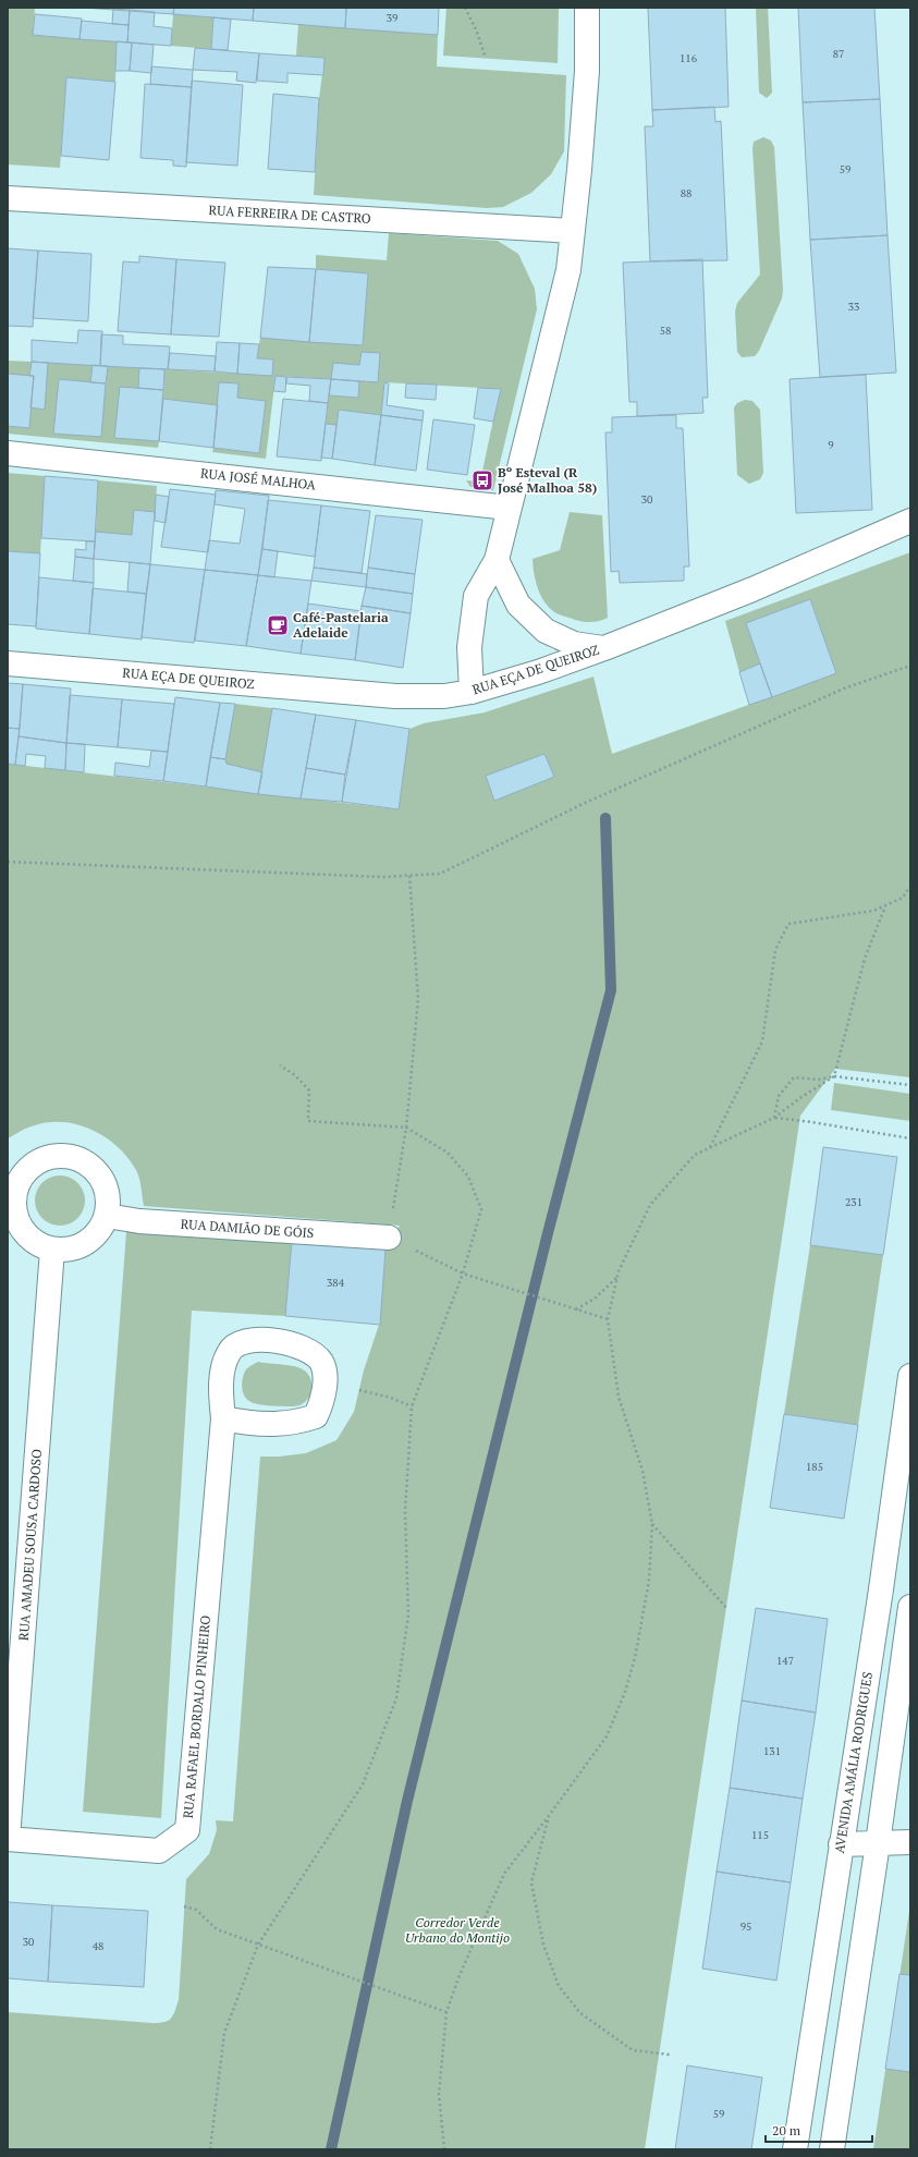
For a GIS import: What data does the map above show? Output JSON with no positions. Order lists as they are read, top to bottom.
{
  "streets": {
    "street": [
      "RUA FERREIRA DE CASTRO",
      "RUA JOSÉ MALHOA",
      "RUA EÇA DE QUEIROZ",
      "RUA DAMIÃO DE GÓIS",
      "RUA AMADEU SOUSA CARDOSO",
      "RUA RAFAEL BORDALO PINHEIRO",
      "AVENIDA AMÁLIA RODRIGUES"
    ]
  },
  "crossings": [
    ["RUA DAMIÃO DE GÓIS", "RUA AMADEU SOUSA CARDOSO"],
    ["RUA AMADEU SOUSA CARDOSO", "RUA RAFAEL BORDALO PINHEIRO"]
  ],
  "parks": ["Corredor Verde Urbano do Montijo"],
  "places": {
    "bus stop": ["Bº Esteval (R José Malhoa 58)"],
    "cafe": ["Café-Pastelaria Adelaide"]
  },
  "house_numbers": [
    "39",
    "87",
    "116",
    "59",
    "88",
    "33",
    "58",
    "9",
    "30",
    "231",
    "384",
    "185",
    "147",
    "131",
    "115",
    "95",
    "30",
    "48",
    "59"
  ],
  "scale_bar": "20 m"
}
